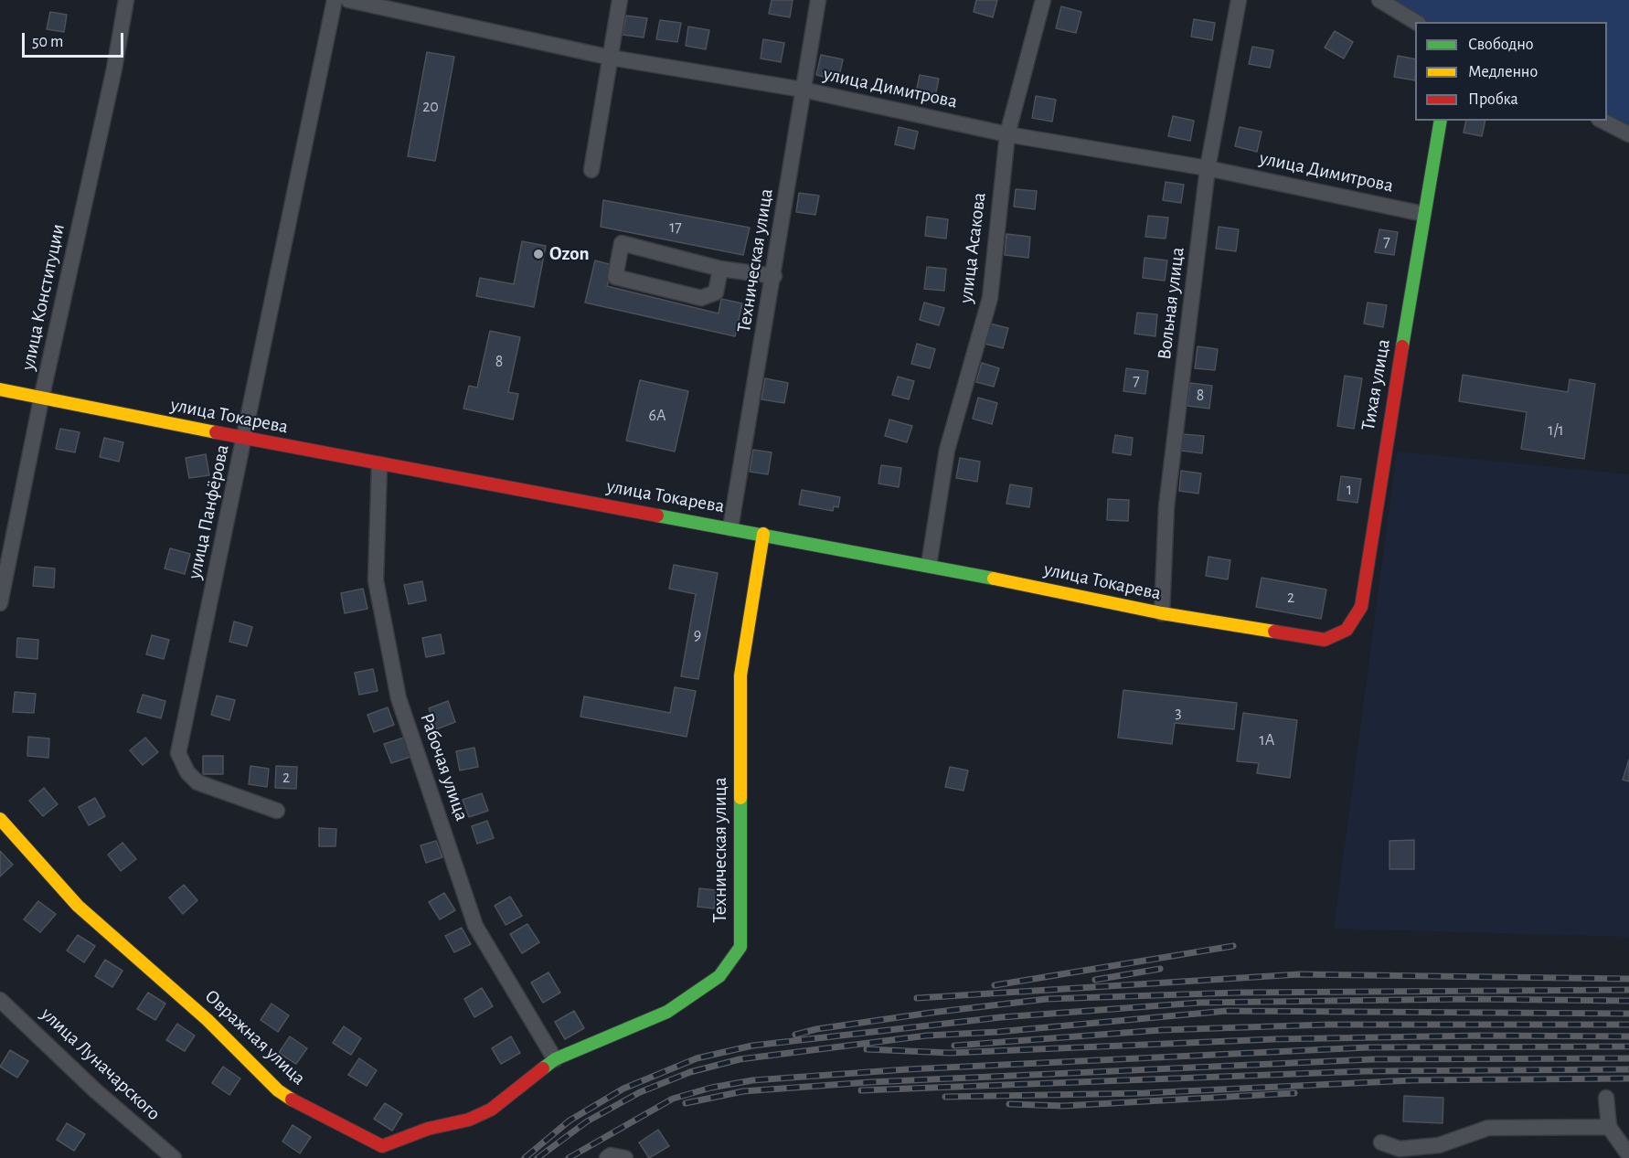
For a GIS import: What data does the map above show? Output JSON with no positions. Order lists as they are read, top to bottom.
{
  "streets": {
    "street": [
      "улица Димитрова",
      "улица Асакова",
      "Техническая улица",
      "улица Конституции",
      "Вольная улица",
      "Тихая улица",
      "улица Токарева",
      "улица Панфёрова",
      "Рабочая улица",
      "Овражная улица",
      "улица Луначарского"
    ]
  },
  "crossings": [
    ["улица Димитрова", "улица Асакова"],
    ["улица Димитрова", "Техническая улица"],
    ["улица Димитрова", "Вольная улица"],
    ["улица Димитрова", "Тихая улица"],
    ["улица Асакова", "улица Токарева"],
    ["Техническая улица", "улица Токарева"],
    ["Техническая улица", "Рабочая улица"],
    ["Техническая улица", "Овражная улица"],
    ["улица Конституции", "улица Токарева"],
    ["Вольная улица", "улица Токарева"],
    ["Тихая улица", "улица Токарева"],
    ["улица Токарева", "улица Панфёрова"],
    ["улица Токарева", "Рабочая улица"],
    ["Рабочая улица", "Овражная улица"]
  ],
  "places": ["Ozon"],
  "house_numbers": [
    "20",
    "17",
    "7",
    "8",
    "7",
    "8",
    "6А",
    "1/1",
    "1",
    "2",
    "9",
    "3",
    "1А",
    "2"
  ],
  "legend": ["Свободно", "Медленно", "Пробка"],
  "scale_bar": "50 m"
}
